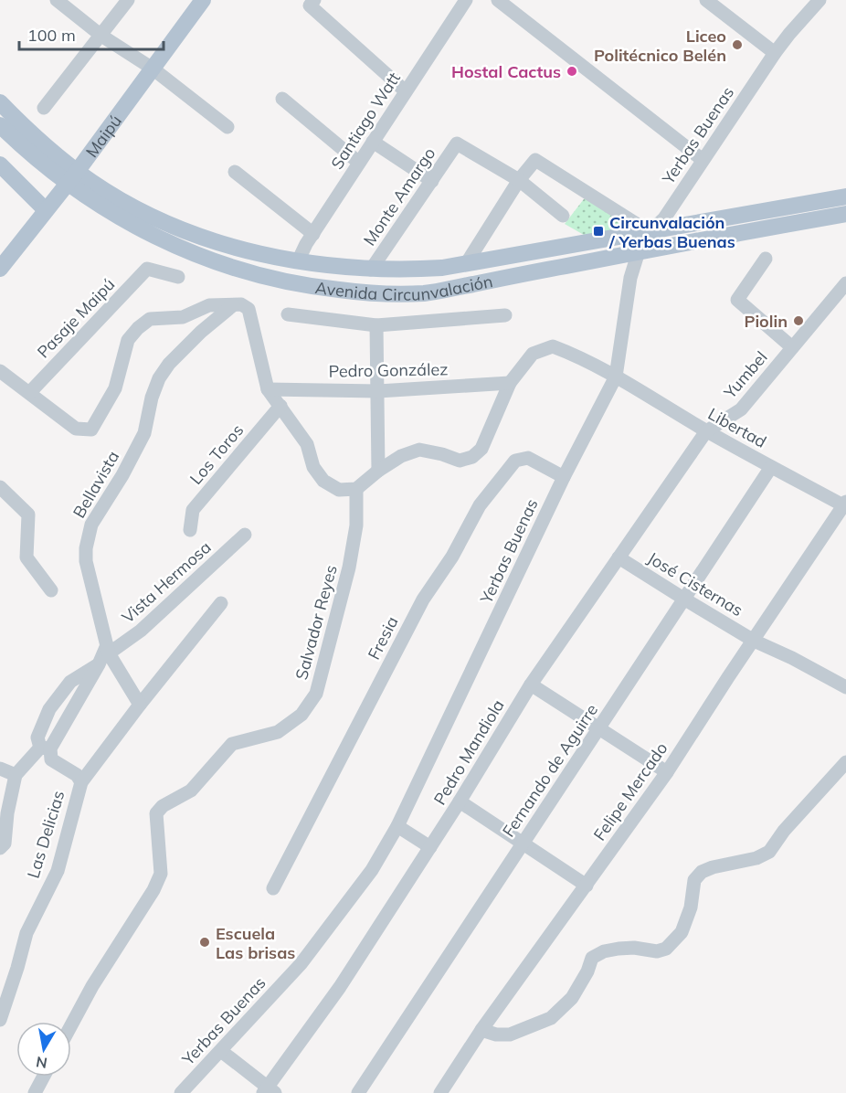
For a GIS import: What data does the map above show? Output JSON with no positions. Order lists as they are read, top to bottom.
{
  "streets": {
    "main road": ["Maipú", "Avenida Circunvalación"],
    "street": [
      "Santiago Watt",
      "Yerbas Buenas",
      "Monte Amargo",
      "Pasaje Maipú",
      "Pedro González",
      "Yumbel",
      "Libertad",
      "Los Toros",
      "Bellavista",
      "Vista Hermosa",
      "José Cisternas",
      "Salvador Reyes",
      "Fresia",
      "Pedro Mandiola",
      "Fernando de Aguirre",
      "Felipe Mercado",
      "Las Delicias"
    ]
  },
  "crossings": [
    ["Santiago Watt", "Avenida Circunvalación"],
    ["Maipú", "Avenida Circunvalación"],
    ["Yerbas Buenas", "Avenida Circunvalación"],
    ["Yerbas Buenas", "Libertad"],
    ["Yerbas Buenas", "Fresia"],
    ["Monte Amargo", "Avenida Circunvalación"],
    ["Yumbel", "Libertad"],
    ["Yumbel", "Pedro Mandiola"],
    ["Libertad", "Pedro Mandiola"],
    ["Libertad", "Fernando de Aguirre"],
    ["Libertad", "Felipe Mercado"],
    ["Bellavista", "Vista Hermosa"],
    ["José Cisternas", "Pedro Mandiola"],
    ["José Cisternas", "Fernando de Aguirre"],
    ["José Cisternas", "Felipe Mercado"]
  ],
  "places": {
    "other": [
      "Liceo Politécnico Belén",
      "Hostal Cactus",
      "Piolin",
      "Escuela Las brisas"
    ],
    "transit": ["Circunvalación / Yerbas Buenas"]
  },
  "scale_bar": "100 m",
  "north": "bottom"
}
